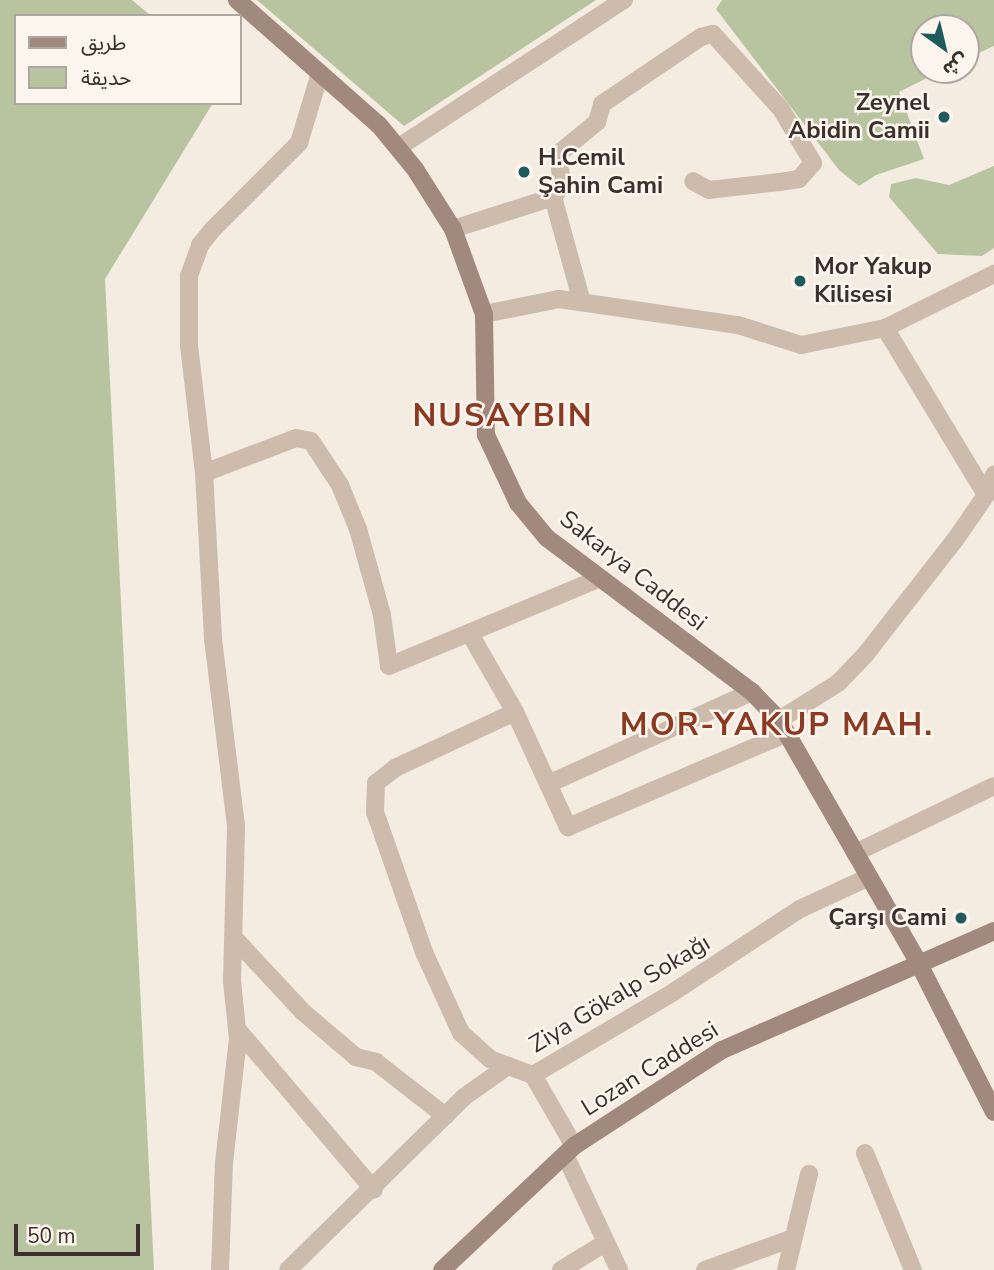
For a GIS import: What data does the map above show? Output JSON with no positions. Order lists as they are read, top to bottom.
{
  "streets": {
    "street": ["Sakarya Caddesi", "Ziya Gökalp Sokağı", "Lozan Caddesi"]
  },
  "crossings": [
    ["Sakarya Caddesi", "Ziya Gökalp Sokağı"],
    ["Sakarya Caddesi", "Lozan Caddesi"]
  ],
  "districts": ["NUSAYBIN", "MOR-YAKUP MAH."],
  "places": [
    "Zeynel Abidin Camii",
    "H.Cemil Şahin Cami",
    "Mor Yakup Kilisesi",
    "Çarşı Cami"
  ],
  "legend": ["طريق", "حديقة"],
  "scale_bar": "50 m",
  "north": "bottom right"
}
